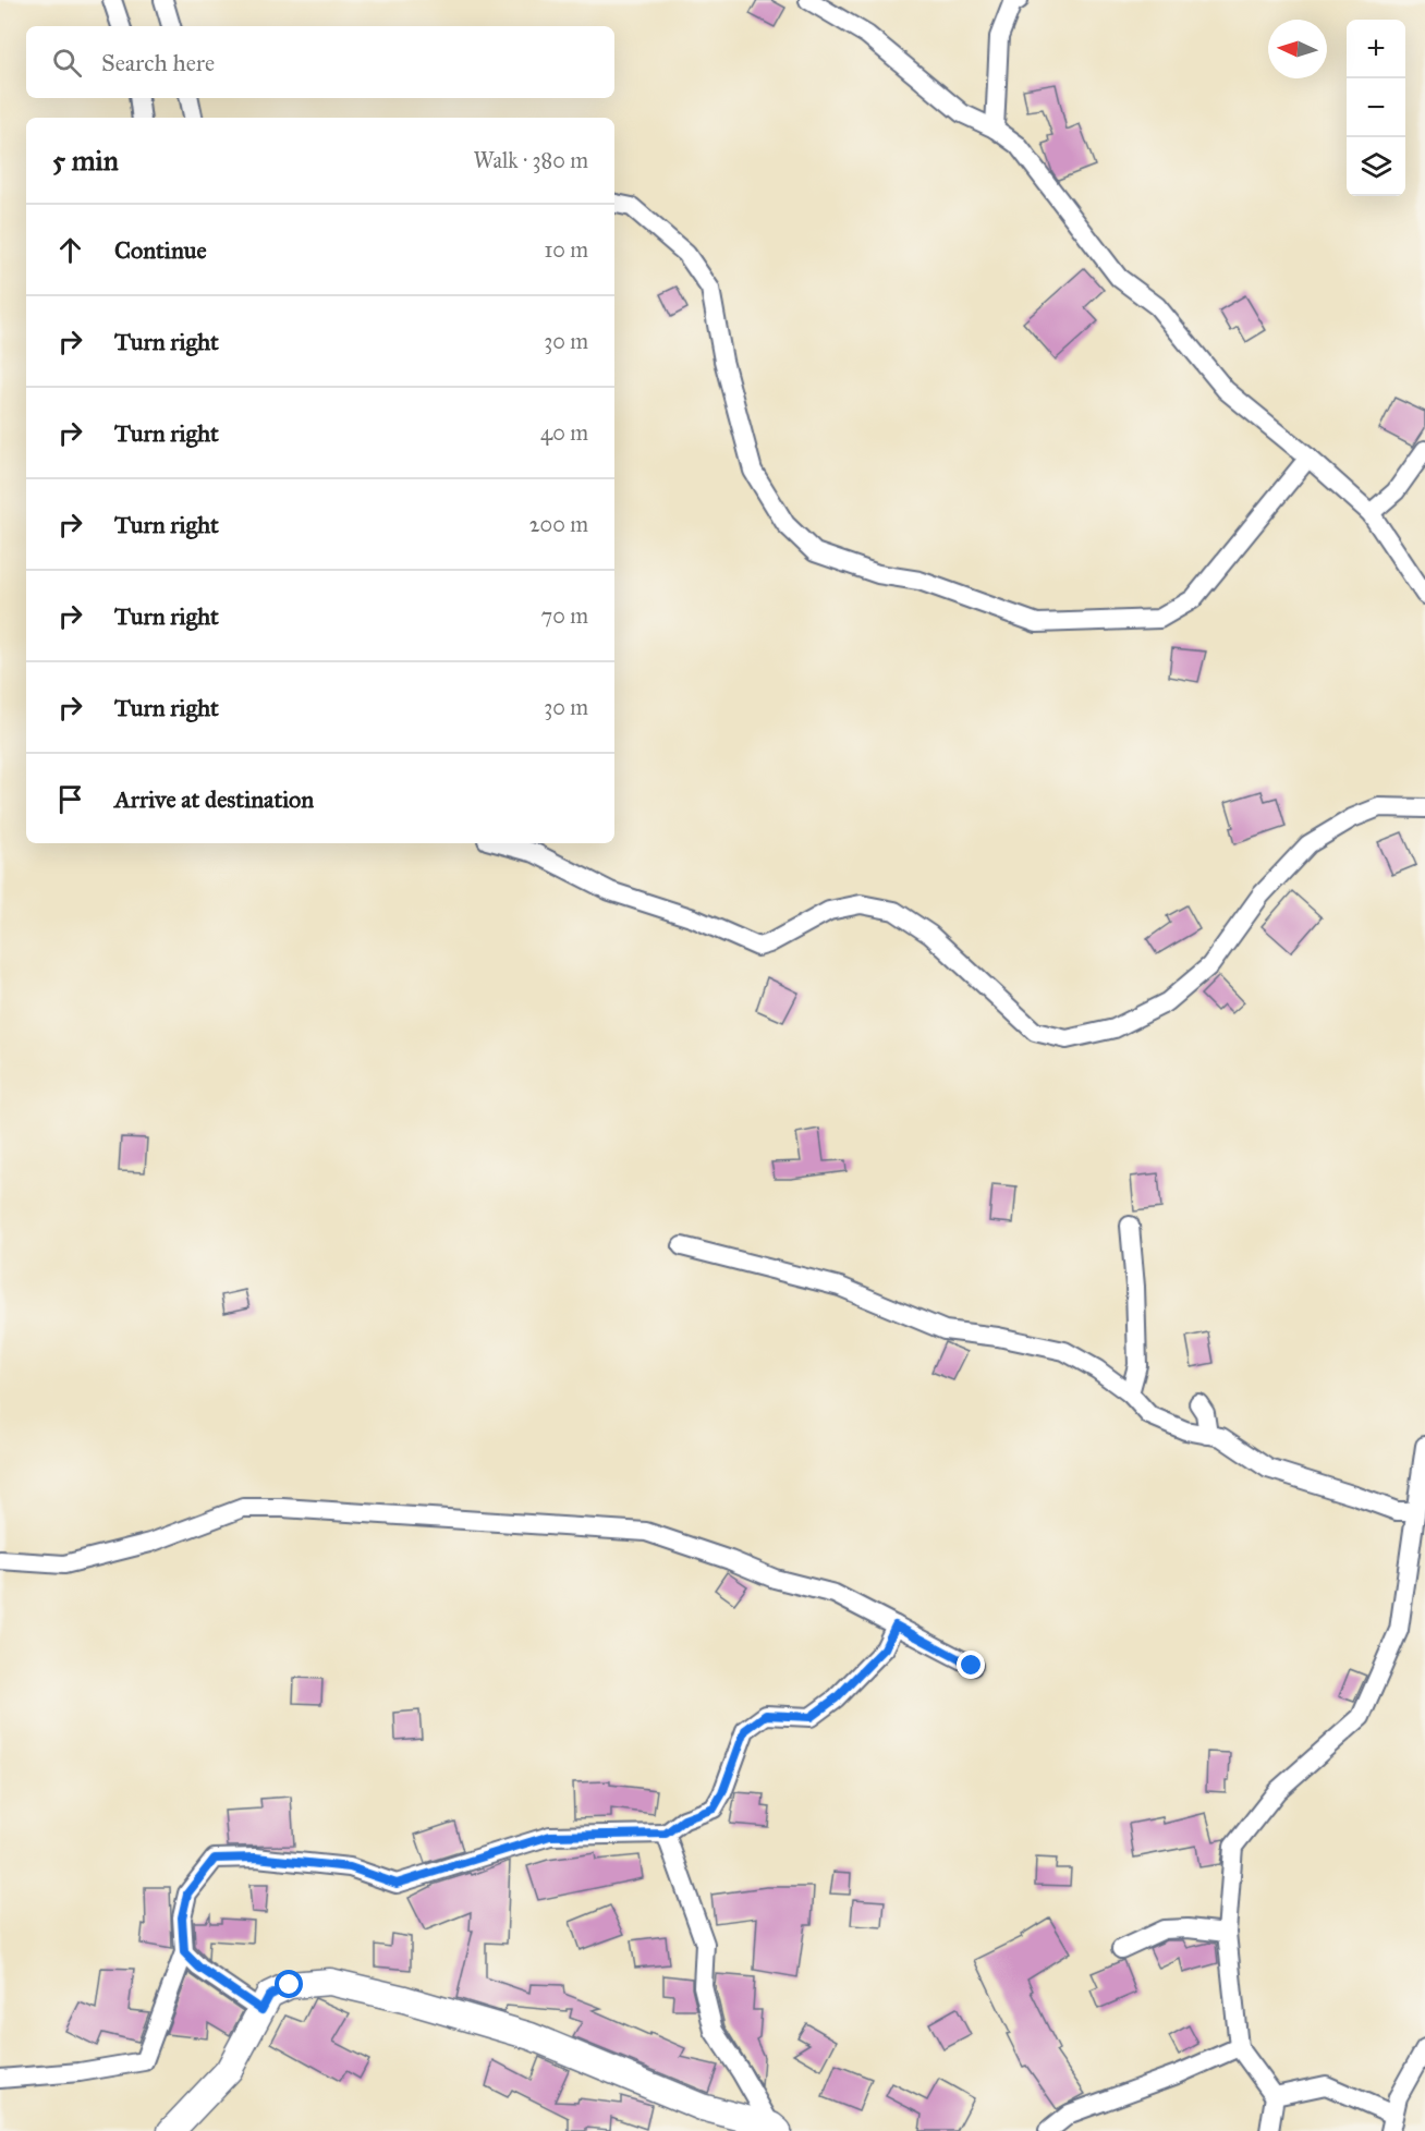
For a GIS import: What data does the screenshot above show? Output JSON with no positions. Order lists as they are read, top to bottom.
{
  "north": "left",
  "page": {
    "map_buttons": ["+", "−"],
    "search": "Search here",
    "heading": ["5 min", "Walk · 380 m"],
    "list": [
      ["Continue", "10 m"],
      ["Turn right", "30 m"],
      ["Turn right", "40 m"],
      ["Turn right", "200 m"],
      ["Turn right", "70 m"],
      ["Turn right", "30 m"],
      "Arrive at destination"
    ]
  }
}
